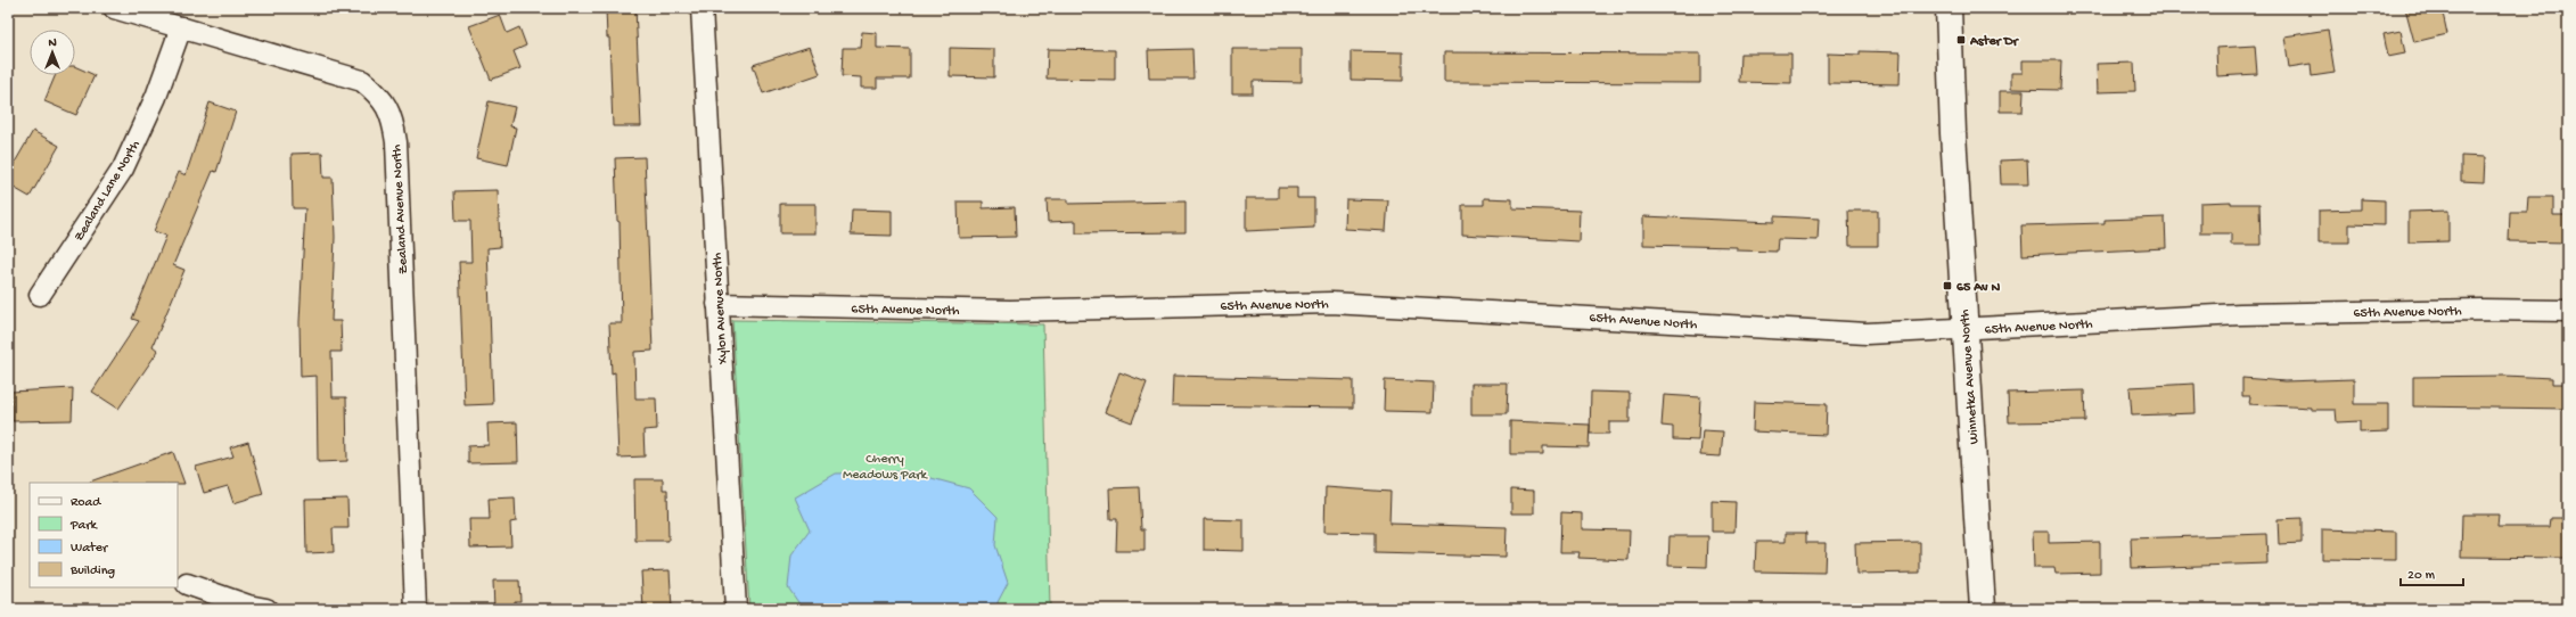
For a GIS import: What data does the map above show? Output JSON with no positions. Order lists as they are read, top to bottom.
{
  "streets": {
    "street": [
      "Zealand Lane North",
      "Zealand Avenue North",
      "65th Avenue North",
      "Xylon Avenue North",
      "Winnetka Avenue North"
    ]
  },
  "crossings": [
    ["Zealand Lane North", "Zealand Avenue North"],
    ["65th Avenue North", "Xylon Avenue North"],
    ["65th Avenue North", "Winnetka Avenue North"]
  ],
  "parks": ["Cherry Meadows Park"],
  "places": {
    "transit": ["Aster Dr", "65 Av N"]
  },
  "legend": [
    "Road",
    "Park",
    "Water",
    "Building"
  ],
  "scale_bar": "20 m",
  "north": "top"
}
